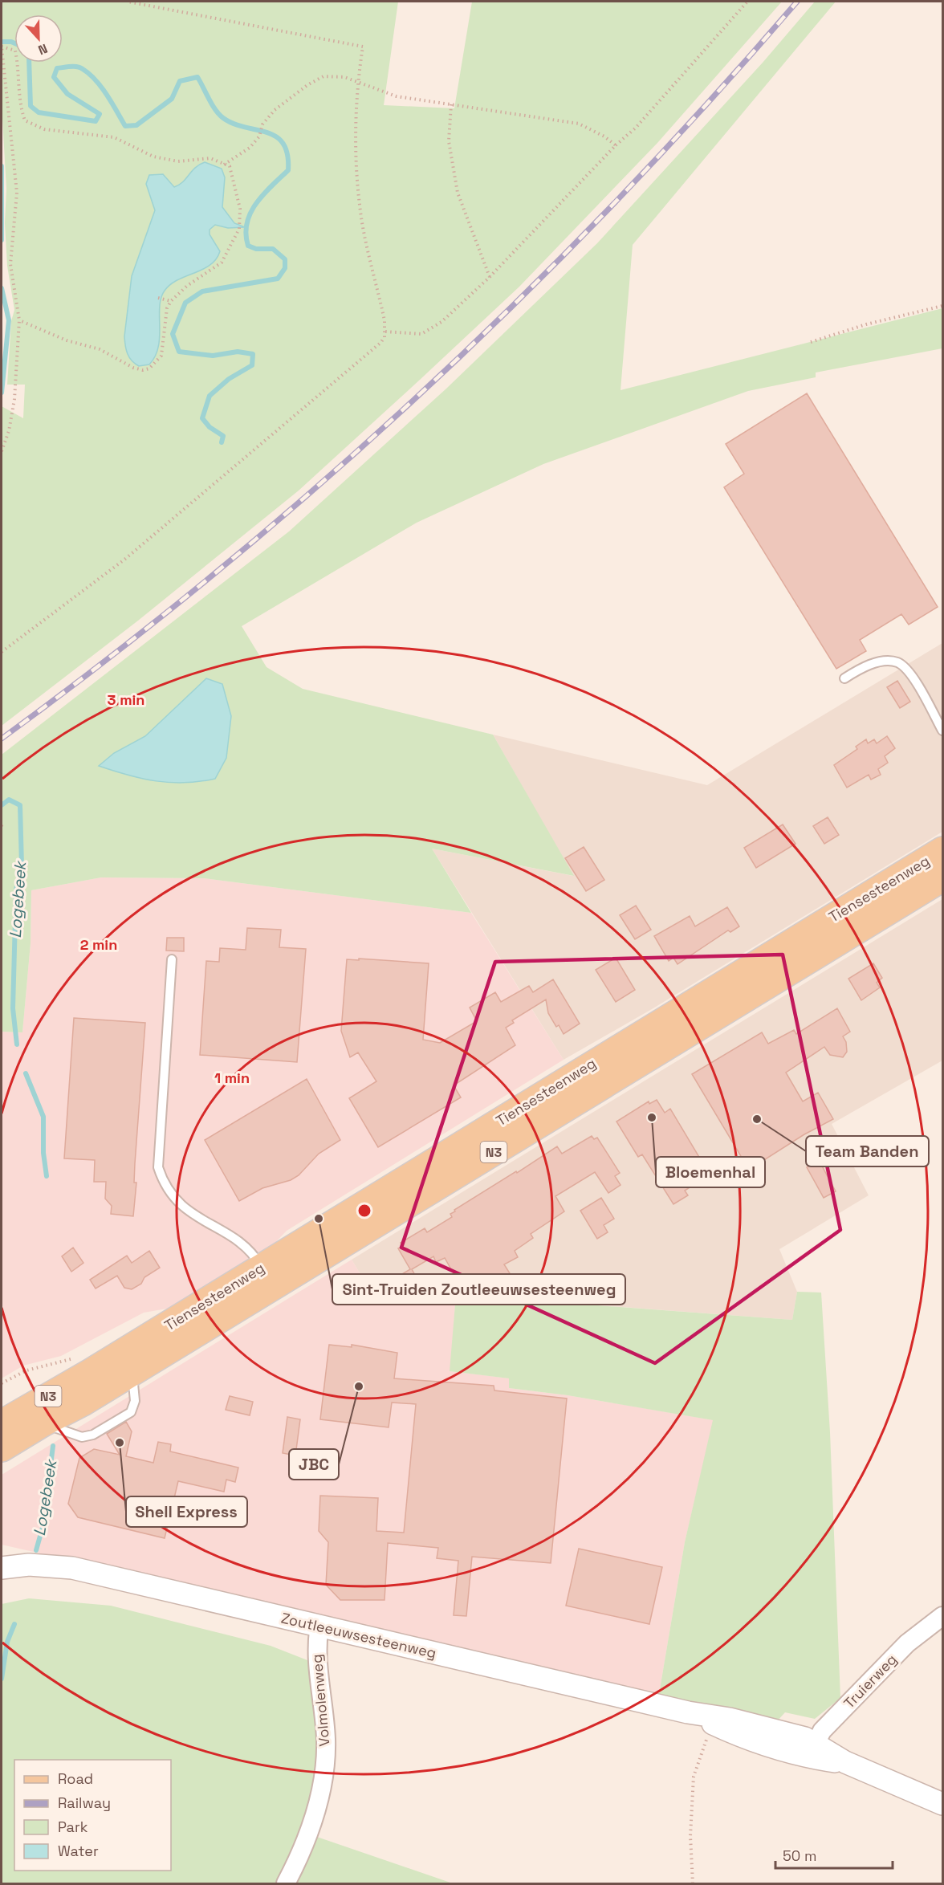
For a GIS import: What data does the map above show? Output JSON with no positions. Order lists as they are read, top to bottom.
{
  "streets": {
    "main road": ["Tiensesteenweg", "N3"],
    "street": ["Zoutleeuwsesteenweg", "Truierweg", "Volmolenweg"]
  },
  "crossings": [
    ["Zoutleeuwsesteenweg", "Truierweg"],
    ["Zoutleeuwsesteenweg", "Volmolenweg"]
  ],
  "water": ["Logebeek"],
  "places": [
    "Bloemenhal",
    "Team Banden",
    "Sint-Truiden Zoutleeuwsesteenweg",
    "JBC",
    "Shell Express"
  ],
  "legend": [
    "Road",
    "Railway",
    "Park",
    "Water"
  ],
  "scale_bar": "50 m",
  "north": "bottom",
  "rings": ["3 min", "2 min", "1 min"]
}
